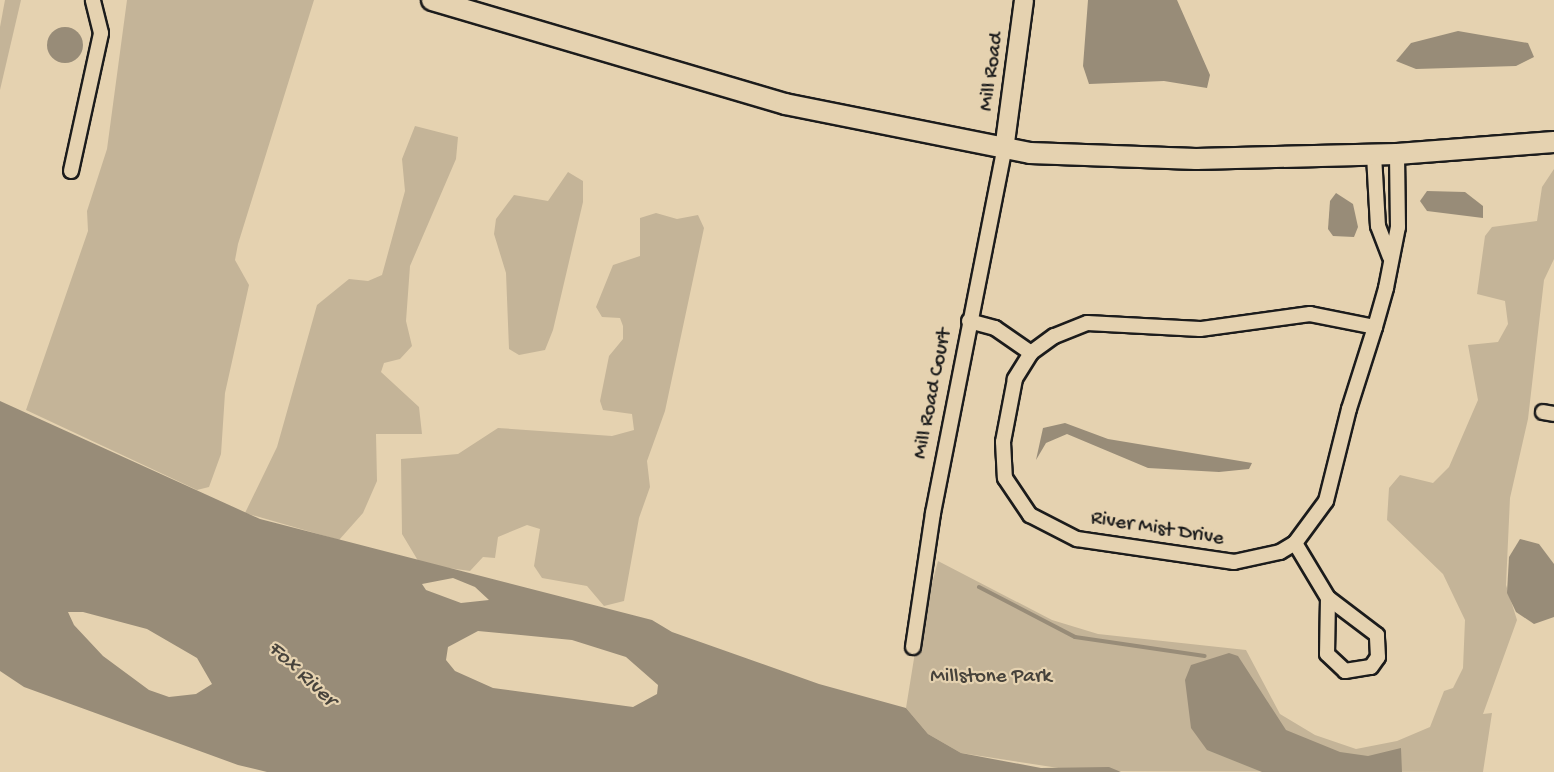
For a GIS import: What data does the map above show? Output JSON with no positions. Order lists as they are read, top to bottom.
{
  "streets": {
    "street": ["Mill Road", "Mill Road Court", "River Mist Drive"]
  },
  "crossings": [
    ["Mill Road", "Mill Road Court"]
  ],
  "water": ["Fox River"],
  "parks": ["Millstone Park"]
}
